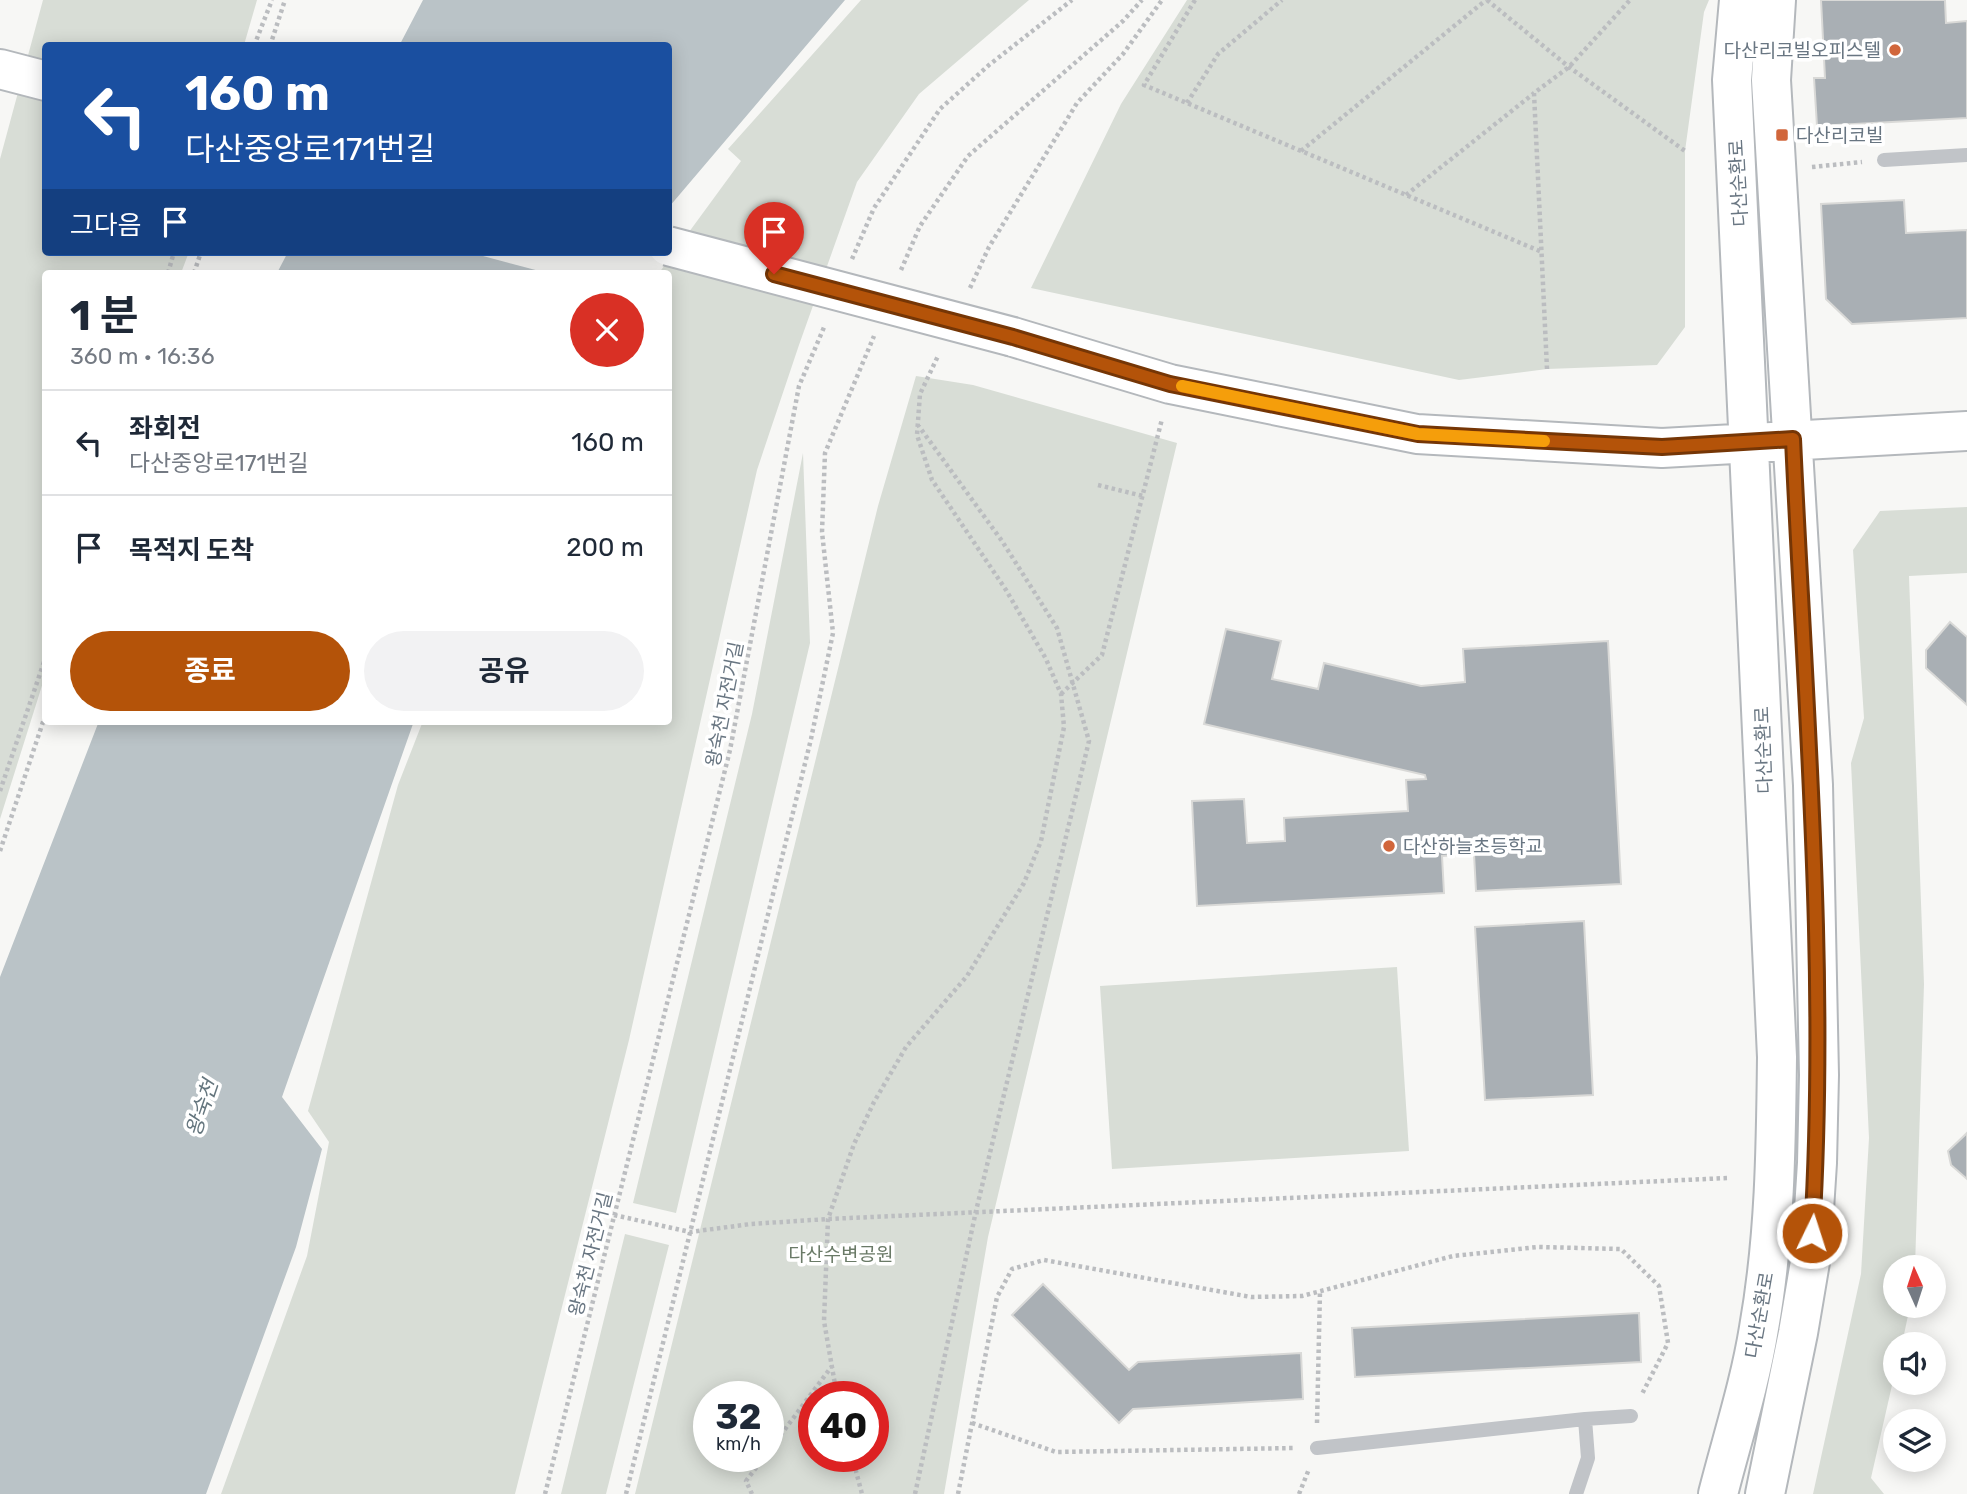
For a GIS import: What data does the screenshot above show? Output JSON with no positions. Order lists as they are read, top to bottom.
{
  "streets": {
    "street": ["다산순환로"],
    "path": ["왕숙천 자전거길"]
  },
  "water": ["왕숙천"],
  "parks": ["다산수변공원"],
  "places": {
    "other": ["다산리코빌오피스텔", "다산하늘초등학교"],
    "transit": ["다산리코빌"]
  },
  "north": "top",
  "page": {
    "turn": ["160 m", "다산중앙로171번길"],
    "then": "그다음",
    "heading": ["1 분", "360 m · 16:36"],
    "list": [
      {
        "name": "좌회전",
        "note": "다산중앙로171번길",
        "value": "160 m"
      },
      {
        "name": "목적지 도착",
        "value": "200 m"
      }
    ],
    "buttons": ["종료", "공유"],
    "speed": "32 km/h",
    "limit": "40"
  }
}
